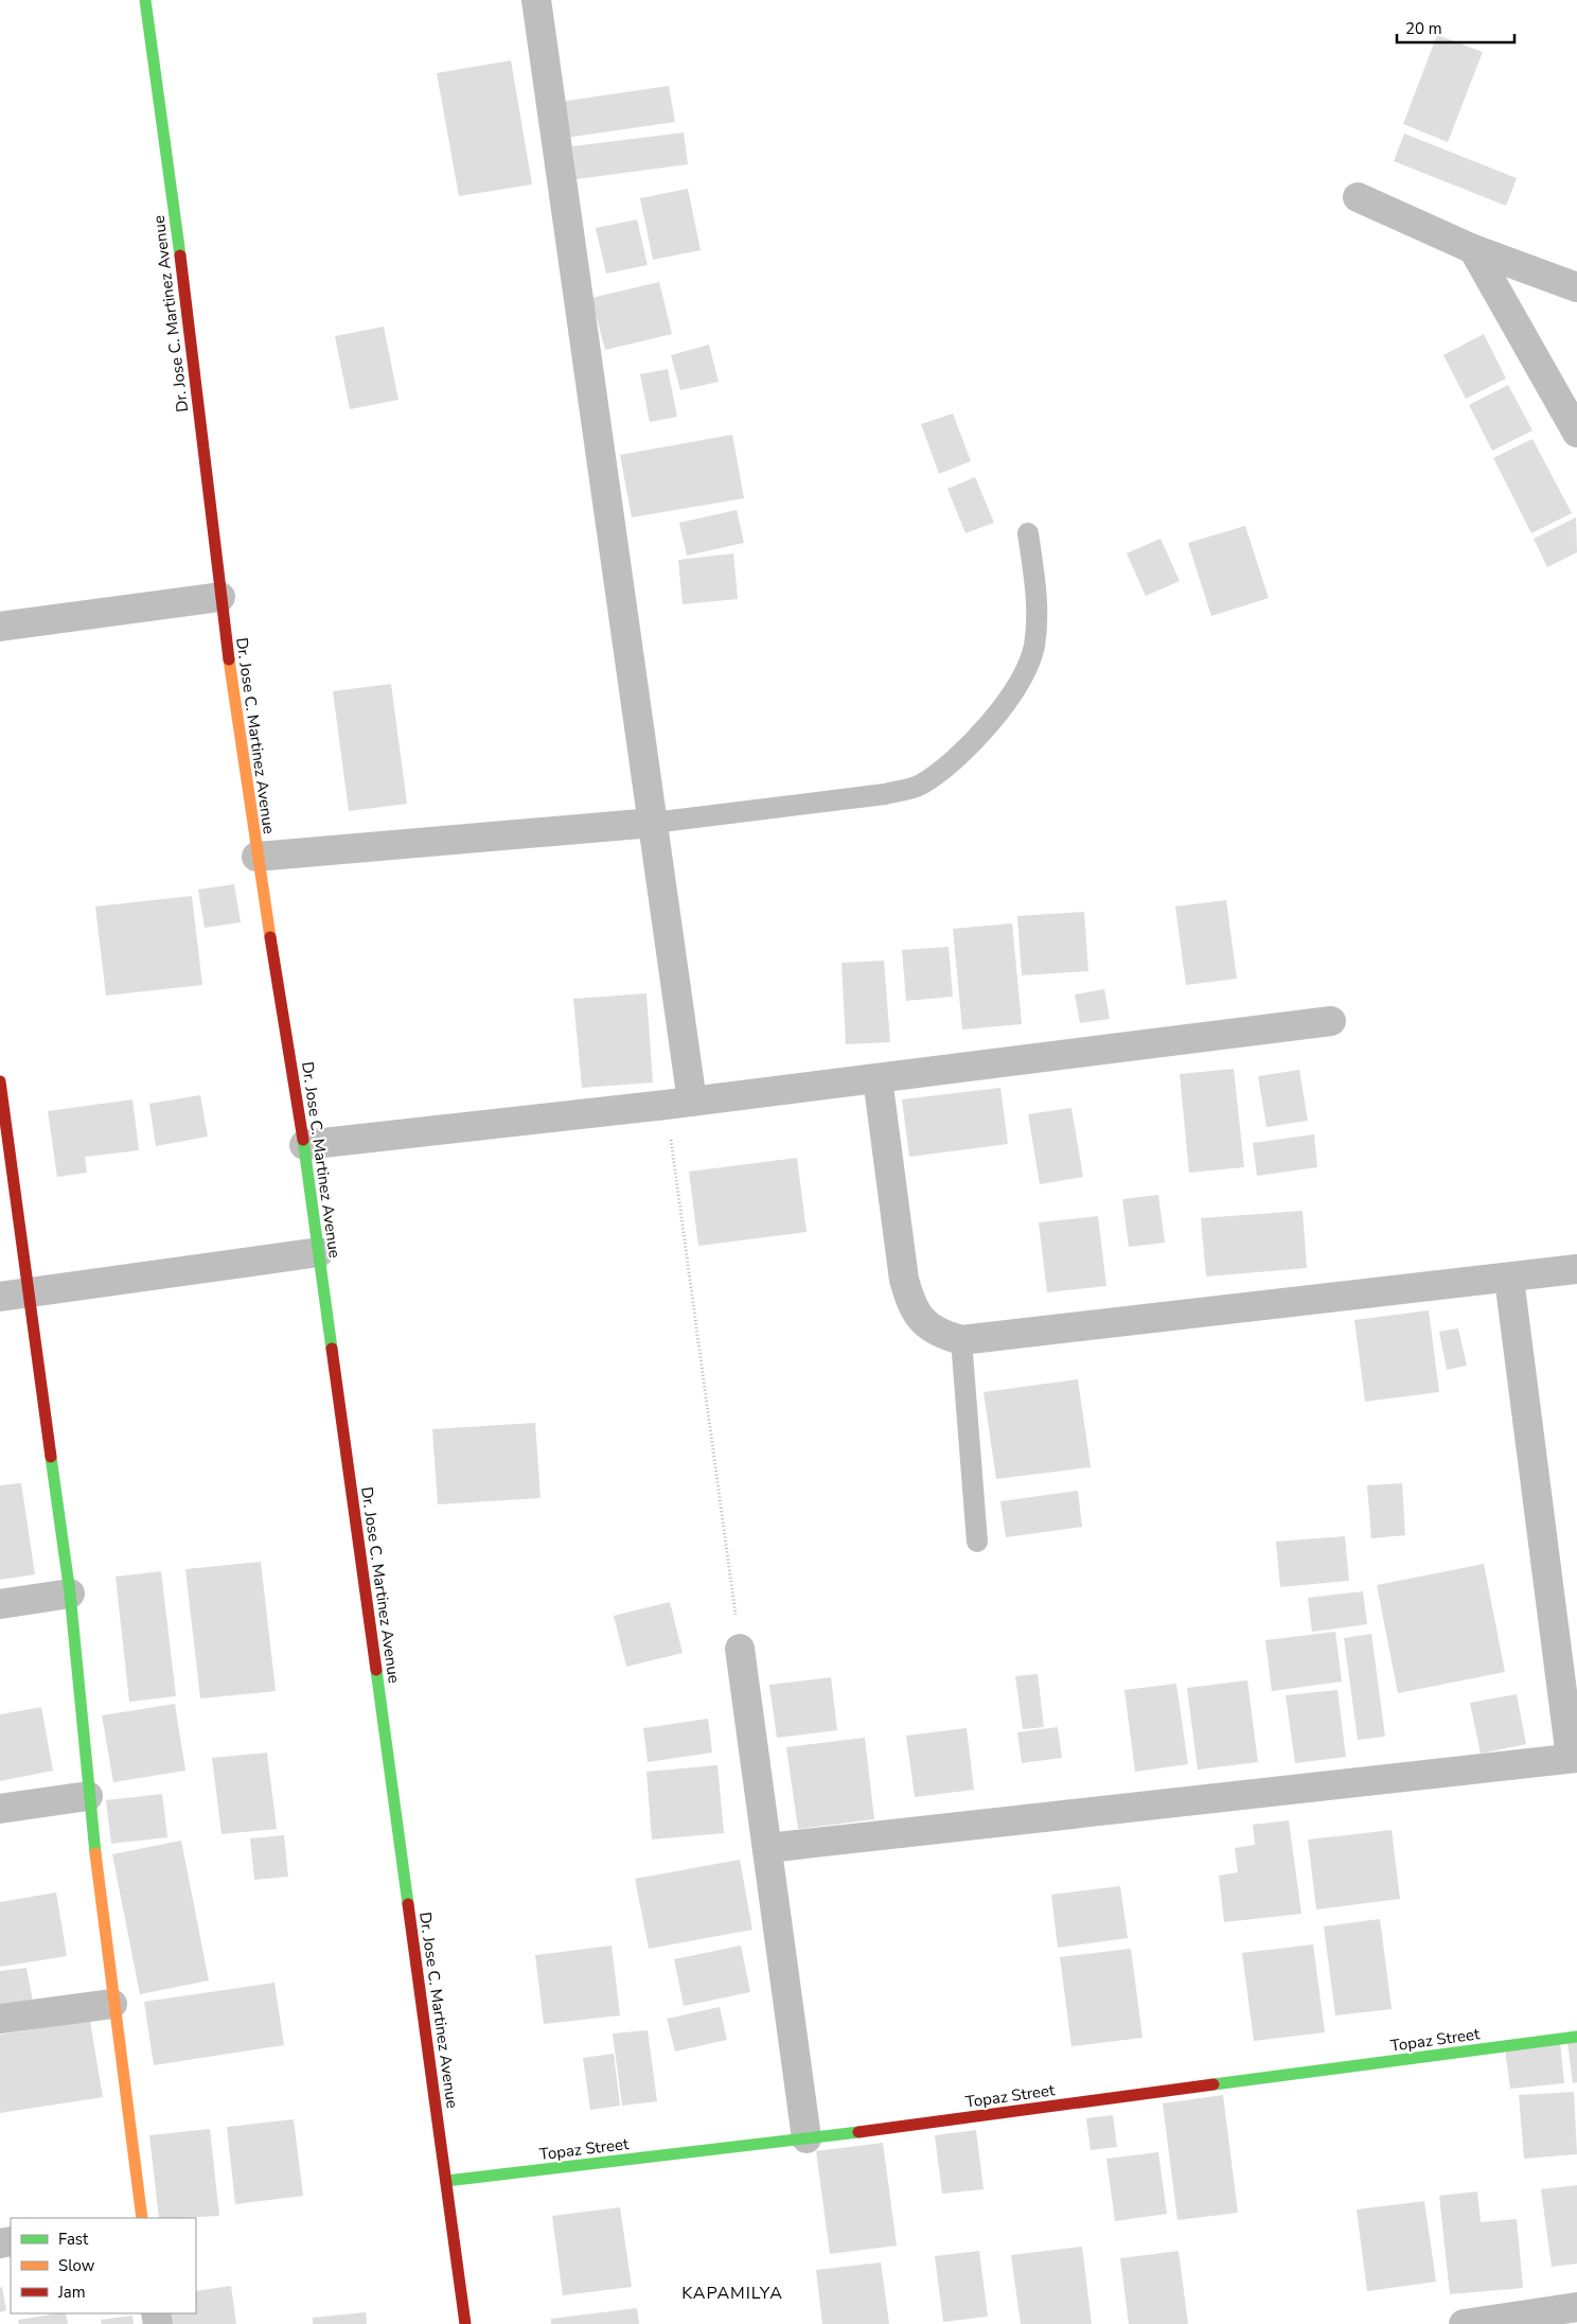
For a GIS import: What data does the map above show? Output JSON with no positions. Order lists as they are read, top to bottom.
{
  "streets": {
    "street": ["Dr. Jose C. Martinez Avenue", "Topaz Street"]
  },
  "crossings": [
    ["Dr. Jose C. Martinez Avenue", "Topaz Street"]
  ],
  "districts": ["KAPAMILYA"],
  "legend": ["Fast", "Slow", "Jam"],
  "scale_bar": "20 m"
}
